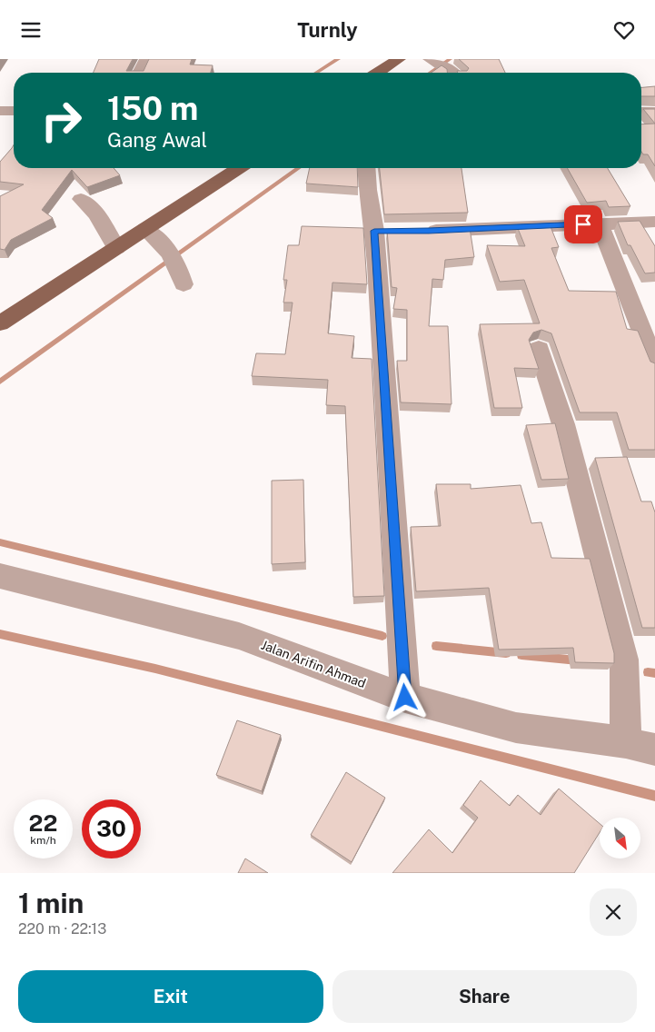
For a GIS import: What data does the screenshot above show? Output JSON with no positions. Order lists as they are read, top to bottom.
{
  "streets": {
    "street": ["Jalan Arifin Ahmad"]
  },
  "north": "bottom right",
  "page": {
    "header": "Turnly",
    "turn": ["150 m", "Gang Awal"],
    "speed": "22 km/h",
    "limit": "30",
    "heading": ["1 min", "220 m · 22:13"],
    "buttons": ["Exit", "Share"]
  }
}
